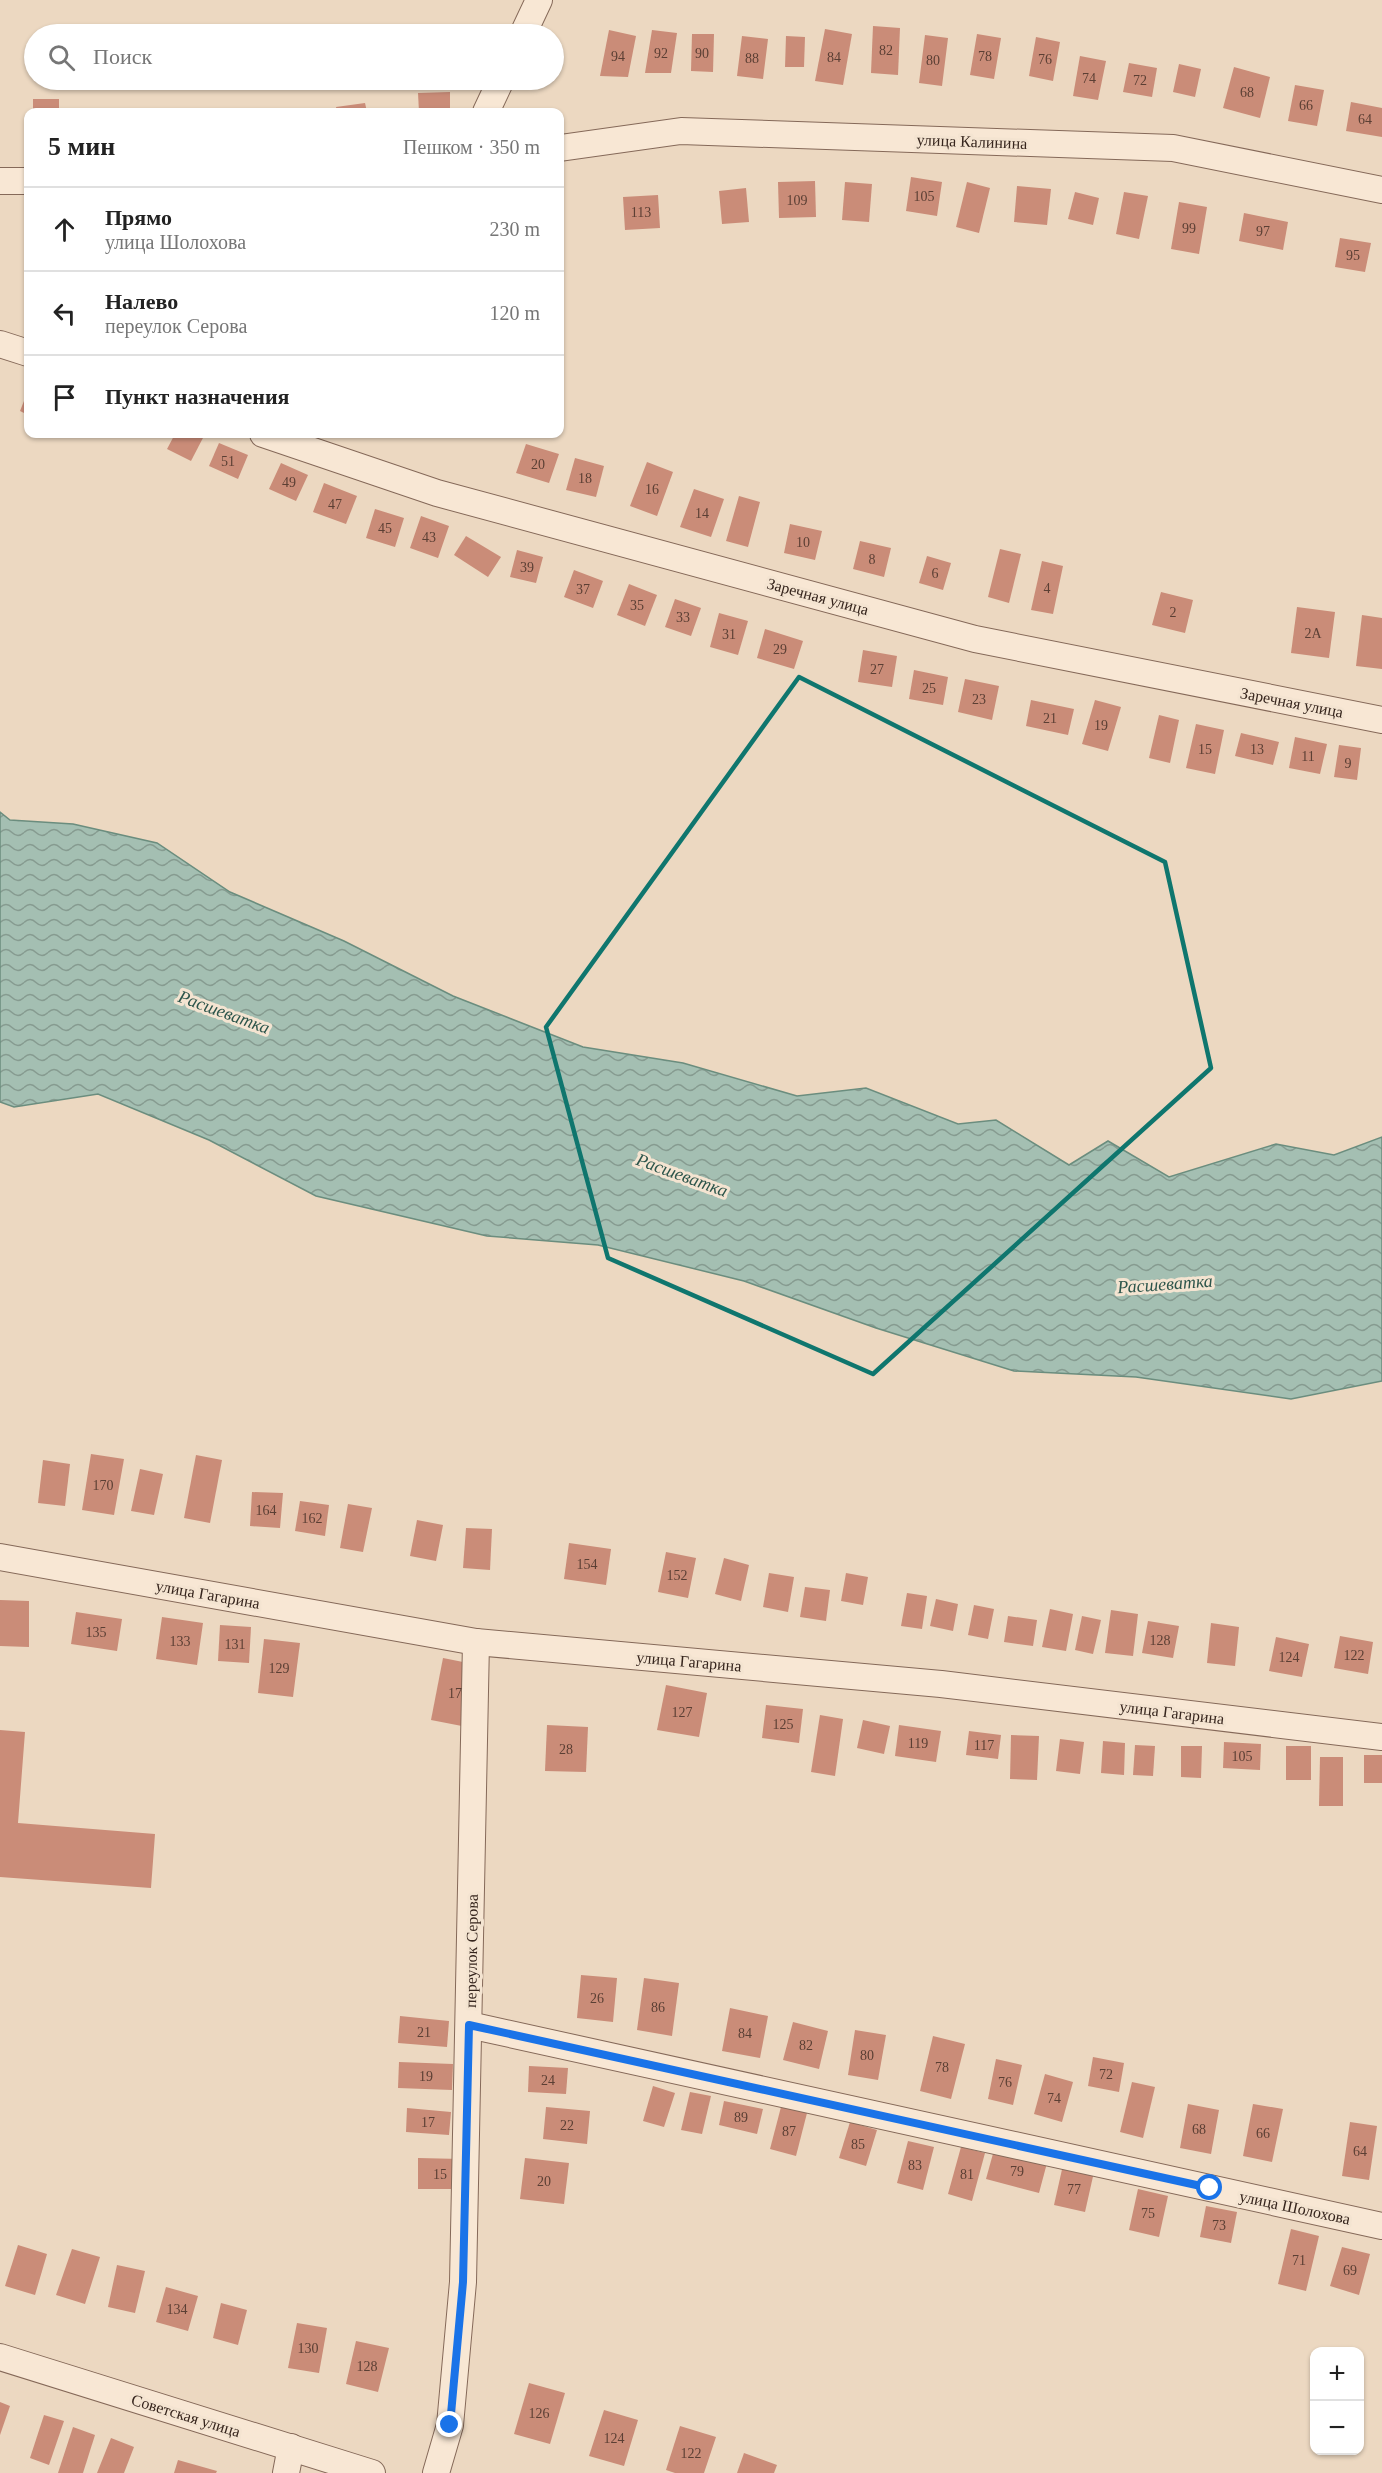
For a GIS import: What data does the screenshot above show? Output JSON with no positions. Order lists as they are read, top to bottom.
{
  "streets": {
    "street": [
      "улица Калинина",
      "Заречная улица",
      "улица Гагарина",
      "переулок Серова",
      "улица Шолохова",
      "Советская улица"
    ]
  },
  "crossings": [
    ["улица Гагарина", "переулок Серова"],
    ["переулок Серова", "улица Шолохова"]
  ],
  "water": ["Расшеватка"],
  "house_numbers": [
    "82",
    "92",
    "90",
    "94",
    "78",
    "84",
    "88",
    "76",
    "80",
    "74",
    "72",
    "68",
    "66",
    "64",
    "105",
    "109",
    "113",
    "99",
    "97",
    "95",
    "51",
    "20",
    "18",
    "49",
    "16",
    "47",
    "14",
    "45",
    "43",
    "10",
    "8",
    "39",
    "6",
    "4",
    "37",
    "35",
    "2",
    "33",
    "2А",
    "31",
    "29",
    "27",
    "25",
    "23",
    "21",
    "19",
    "15",
    "13",
    "11",
    "9",
    "170",
    "164",
    "162",
    "154",
    "152",
    "135",
    "128",
    "133",
    "131",
    "122",
    "124",
    "129",
    "17",
    "127",
    "125",
    "119",
    "117",
    "28",
    "105",
    "26",
    "86",
    "21",
    "84",
    "82",
    "80",
    "78",
    "72",
    "19",
    "24",
    "76",
    "74",
    "89",
    "17",
    "22",
    "68",
    "87",
    "66",
    "85",
    "64",
    "83",
    "79",
    "15",
    "81",
    "20",
    "77",
    "75",
    "73",
    "71",
    "69",
    "134",
    "130",
    "128",
    "126",
    "124",
    "122"
  ],
  "page": {
    "search": "Поиск",
    "heading": ["5 мин", "Пешком · 350 m"],
    "list": [
      ["Прямо", "улица Шолохова", "230 m"],
      ["Налево", "переулок Серова", "120 m"],
      "Пункт назначения"
    ],
    "map_buttons": ["+", "−"]
  }
}
